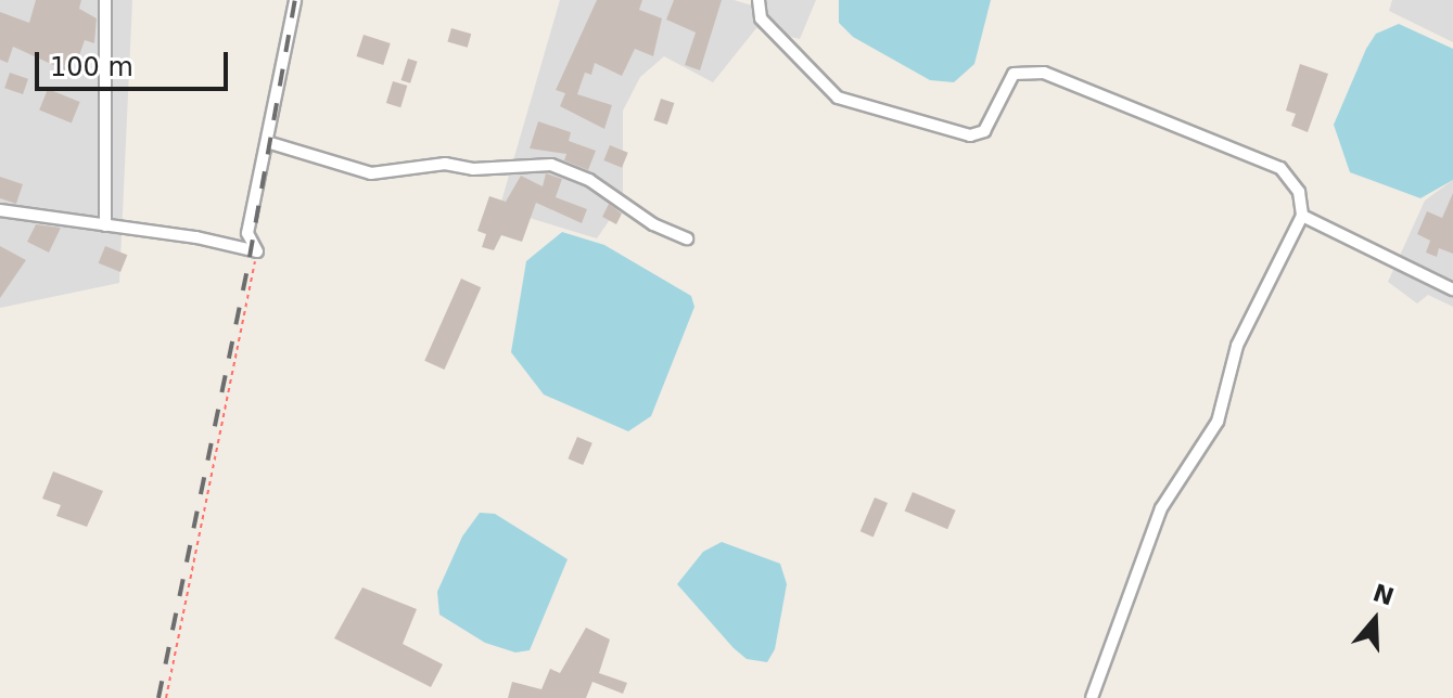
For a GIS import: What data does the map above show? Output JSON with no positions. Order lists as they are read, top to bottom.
{
  "scale_bar": "100 m",
  "north": "top"
}
